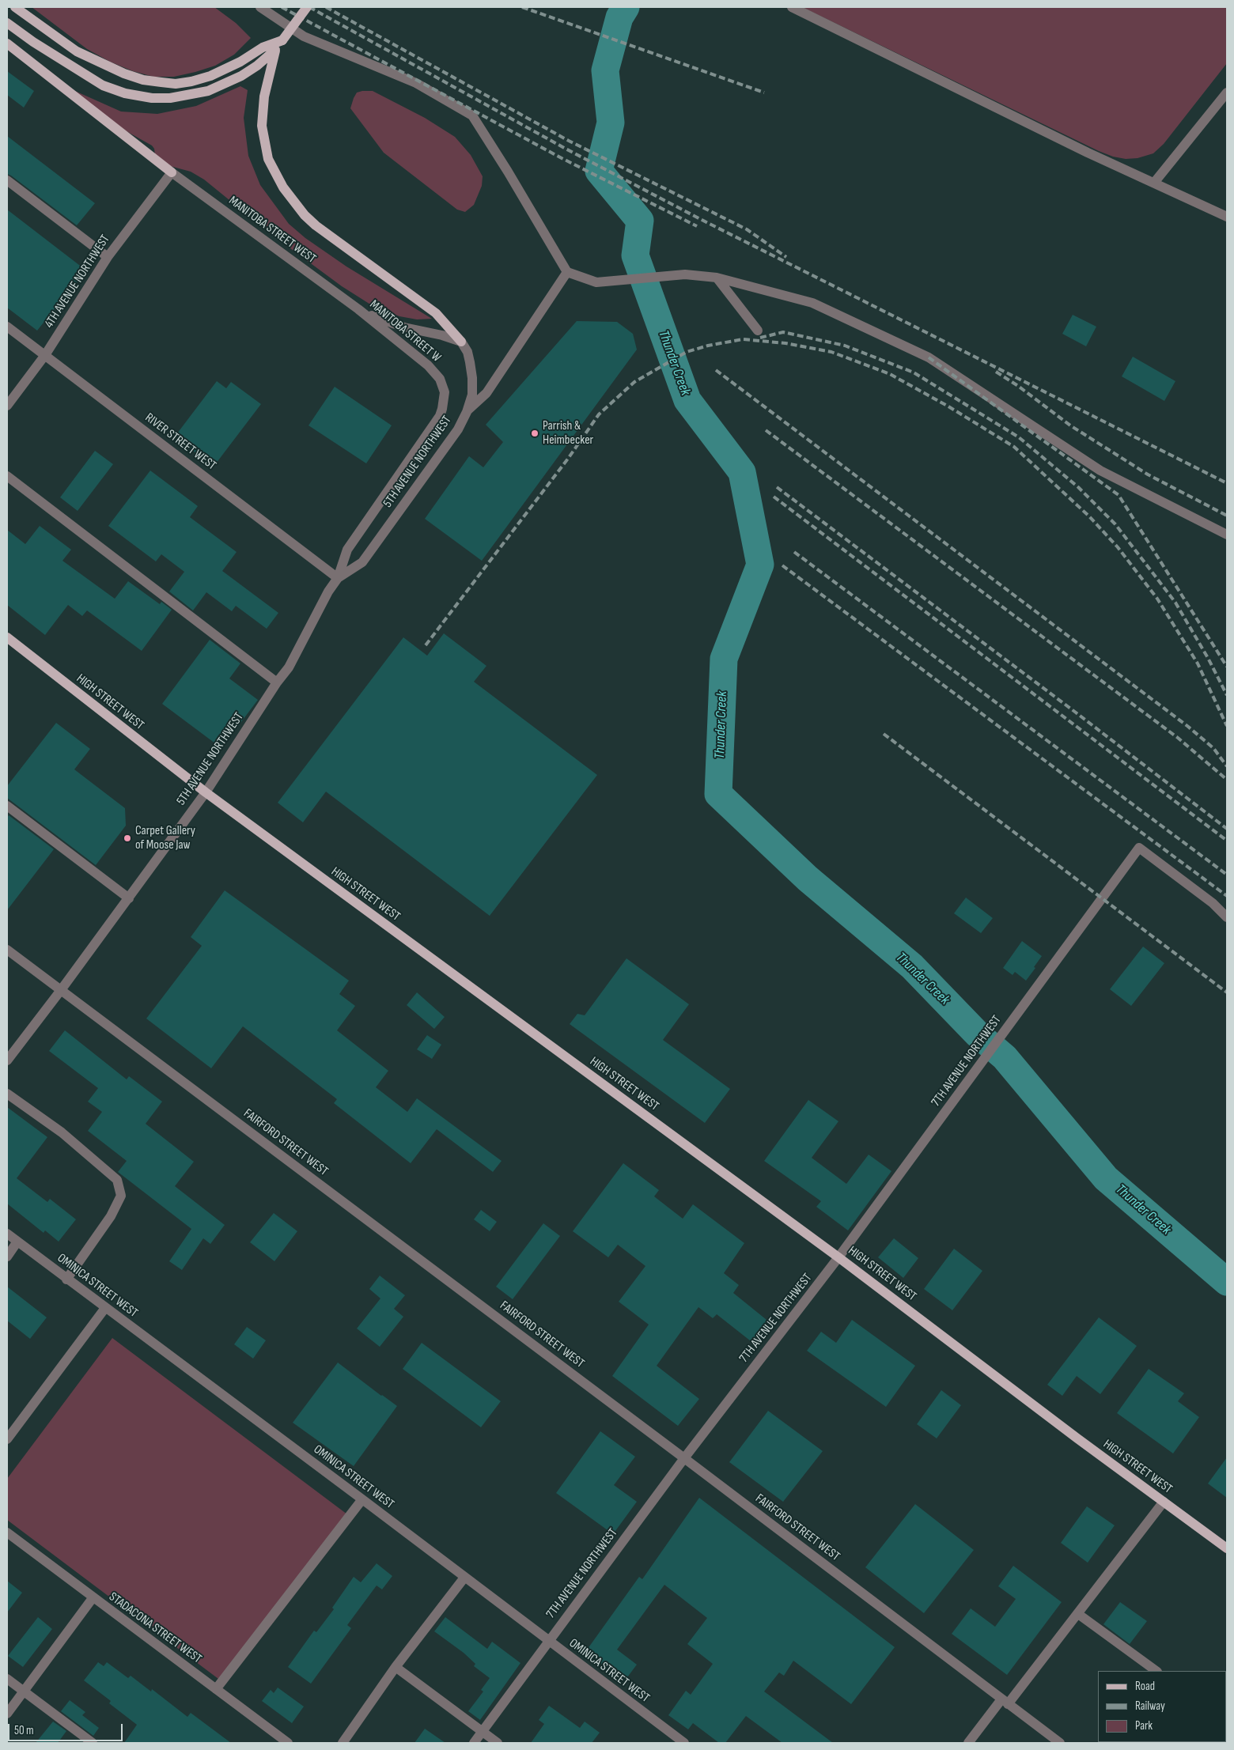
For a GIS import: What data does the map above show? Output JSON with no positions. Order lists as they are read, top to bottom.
{
  "streets": {
    "main road": ["HIGH STREET WEST"],
    "street": [
      "MANITOBA STREET WEST",
      "4TH AVENUE NORTHWEST",
      "MANITOBA STREET W",
      "RIVER STREET WEST",
      "5TH AVENUE NORTHWEST",
      "7TH AVENUE NORTHWEST",
      "FAIRFORD STREET WEST",
      "OMINICA STREET WEST",
      "STADACONA STREET WEST"
    ]
  },
  "crossings": [
    ["MANITOBA STREET WEST", "4TH AVENUE NORTHWEST"],
    ["MANITOBA STREET WEST", "MANITOBA STREET W"],
    ["4TH AVENUE NORTHWEST", "RIVER STREET WEST"],
    ["MANITOBA STREET W", "5TH AVENUE NORTHWEST"],
    ["RIVER STREET WEST", "5TH AVENUE NORTHWEST"],
    ["5TH AVENUE NORTHWEST", "HIGH STREET WEST"],
    ["5TH AVENUE NORTHWEST", "FAIRFORD STREET WEST"],
    ["HIGH STREET WEST", "7TH AVENUE NORTHWEST"],
    ["7TH AVENUE NORTHWEST", "FAIRFORD STREET WEST"],
    ["7TH AVENUE NORTHWEST", "OMINICA STREET WEST"]
  ],
  "water": ["Thunder Creek"],
  "places": ["Parrish & Heimbecker", "Carpet Gallery of Moose Jaw"],
  "legend": ["Road", "Railway", "Park"],
  "scale_bar": "50 m"
}
